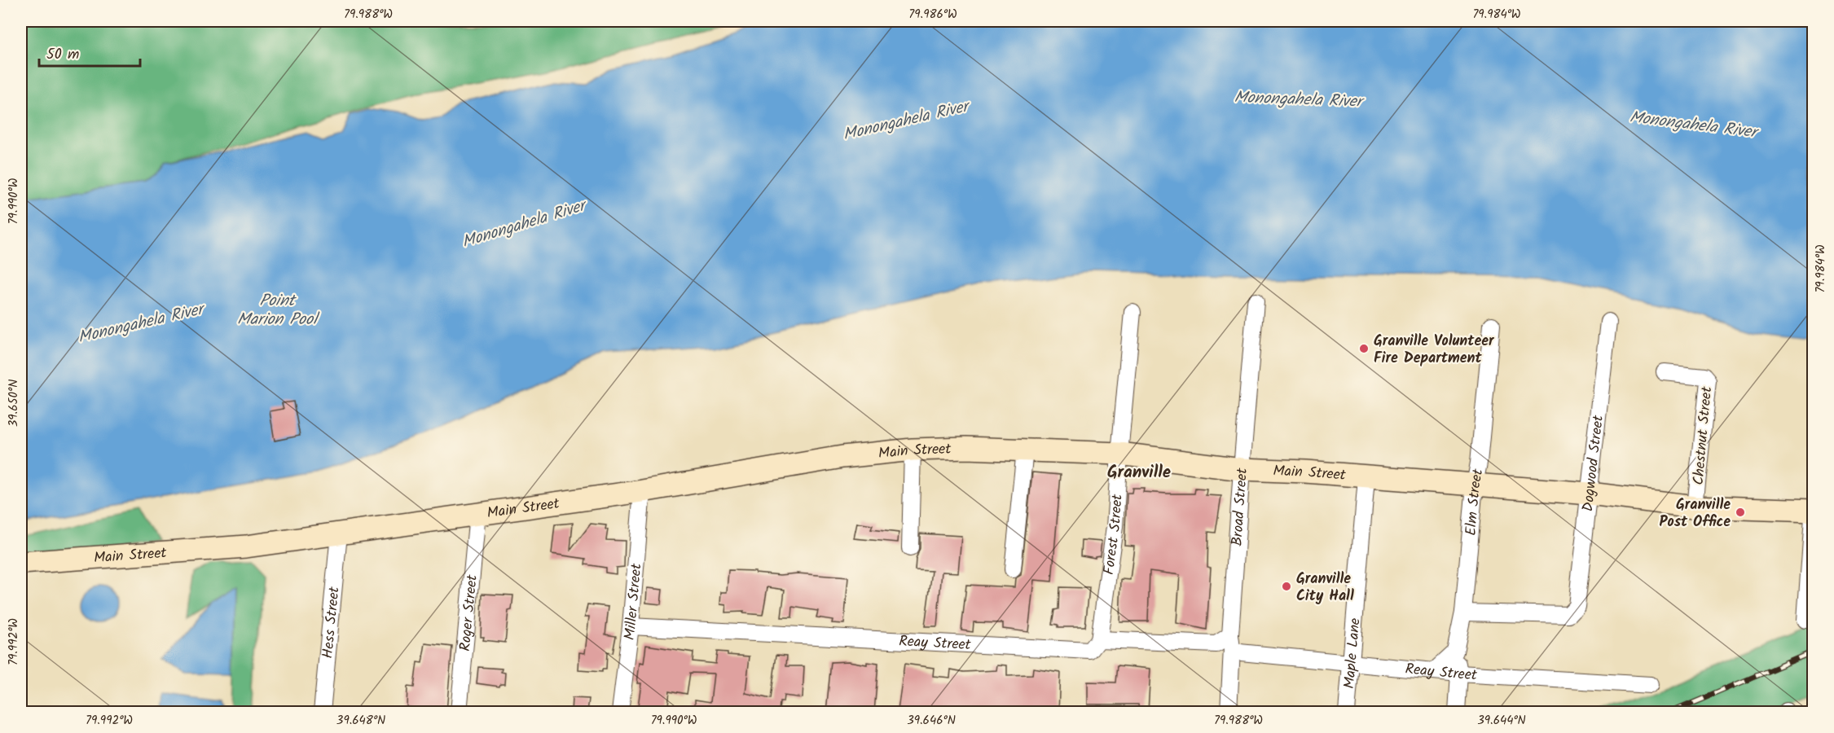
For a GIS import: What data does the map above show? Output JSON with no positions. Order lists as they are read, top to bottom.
{
  "streets": {
    "main road": ["Main Street"],
    "street": [
      "Chestnut Street",
      "Dogwood Street",
      "Elm Street",
      "Broad Street",
      "Forest Street",
      "Miller Street",
      "Roger Street",
      "Hess Street",
      "Reay Street",
      "Maple Lane"
    ]
  },
  "crossings": [
    ["Chestnut Street", "Main Street"],
    ["Main Street", "Dogwood Street"],
    ["Main Street", "Elm Street"],
    ["Main Street", "Broad Street"],
    ["Main Street", "Forest Street"],
    ["Main Street", "Miller Street"],
    ["Main Street", "Roger Street"],
    ["Main Street", "Hess Street"],
    ["Main Street", "Maple Lane"],
    ["Dogwood Street", "Elm Street"],
    ["Broad Street", "Reay Street"],
    ["Forest Street", "Reay Street"],
    ["Miller Street", "Reay Street"],
    ["Reay Street", "Maple Lane"]
  ],
  "districts": ["Granville"],
  "water": ["Monongahela River", "Point Marion Pool"],
  "places": ["Granville Volunteer Fire Department", "Granville Post Office", "Granville City Hall"],
  "scale_bar": "50 m",
  "coordinates": [
    "79.988°W",
    "79.986°W",
    "79.984°W",
    "79.990°W",
    "39.650°N",
    "79.992°W",
    "39.648°N",
    "39.646°N",
    "39.644°N"
  ]
}
